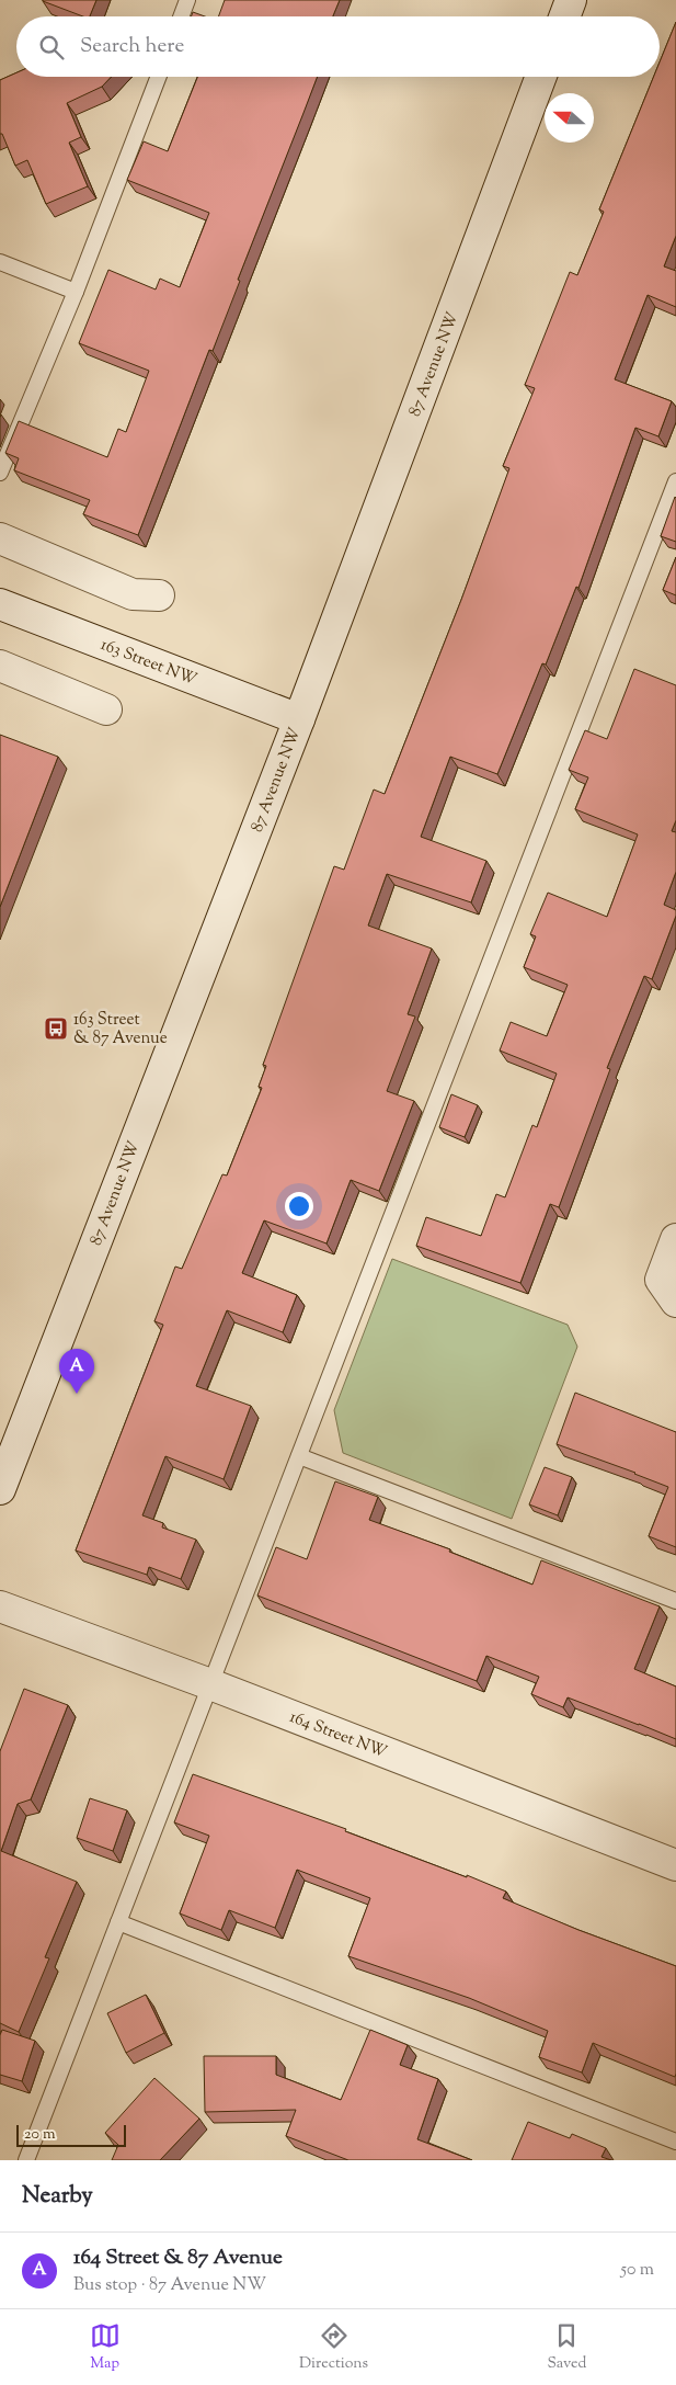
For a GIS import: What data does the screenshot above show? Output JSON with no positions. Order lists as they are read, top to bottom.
{
  "streets": {
    "main road": ["87 Avenue NW", "163 Street NW", "164 Street NW"]
  },
  "crossings": [
    ["87 Avenue NW", "163 Street NW"]
  ],
  "places": {
    "bus stop": ["163 Street & 87 Avenue"]
  },
  "scale_bar": "20 m",
  "north": "left",
  "page": {
    "search": "Search here",
    "pins": "A",
    "scale": "20 m",
    "heading": "Nearby",
    "list": [
      {
        "mark": "A",
        "name": "164 Street & 87 Avenue",
        "note": "Bus stop · 87 Avenue NW",
        "value": "50 m"
      }
    ],
    "nav": ["Map", "Directions", "Saved"]
  }
}
